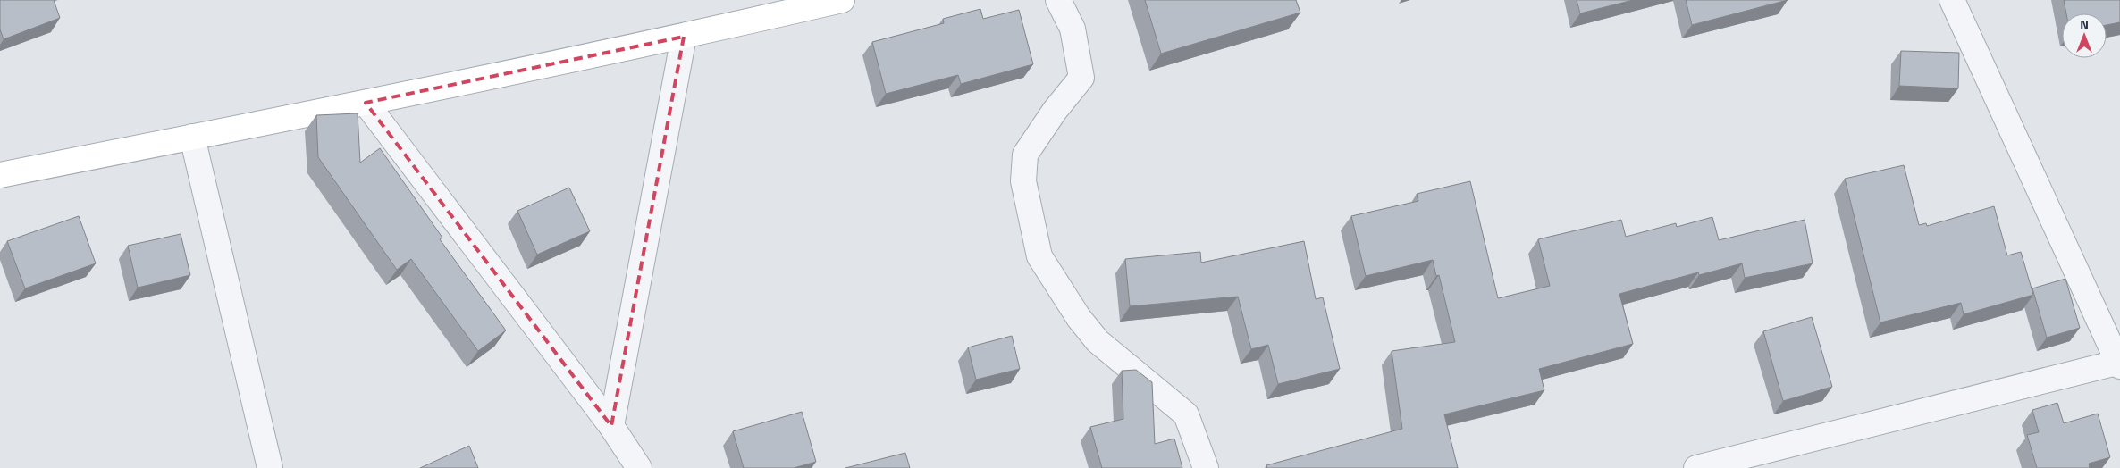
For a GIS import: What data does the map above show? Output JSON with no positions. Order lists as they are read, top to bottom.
{
  "north": "top"
}
